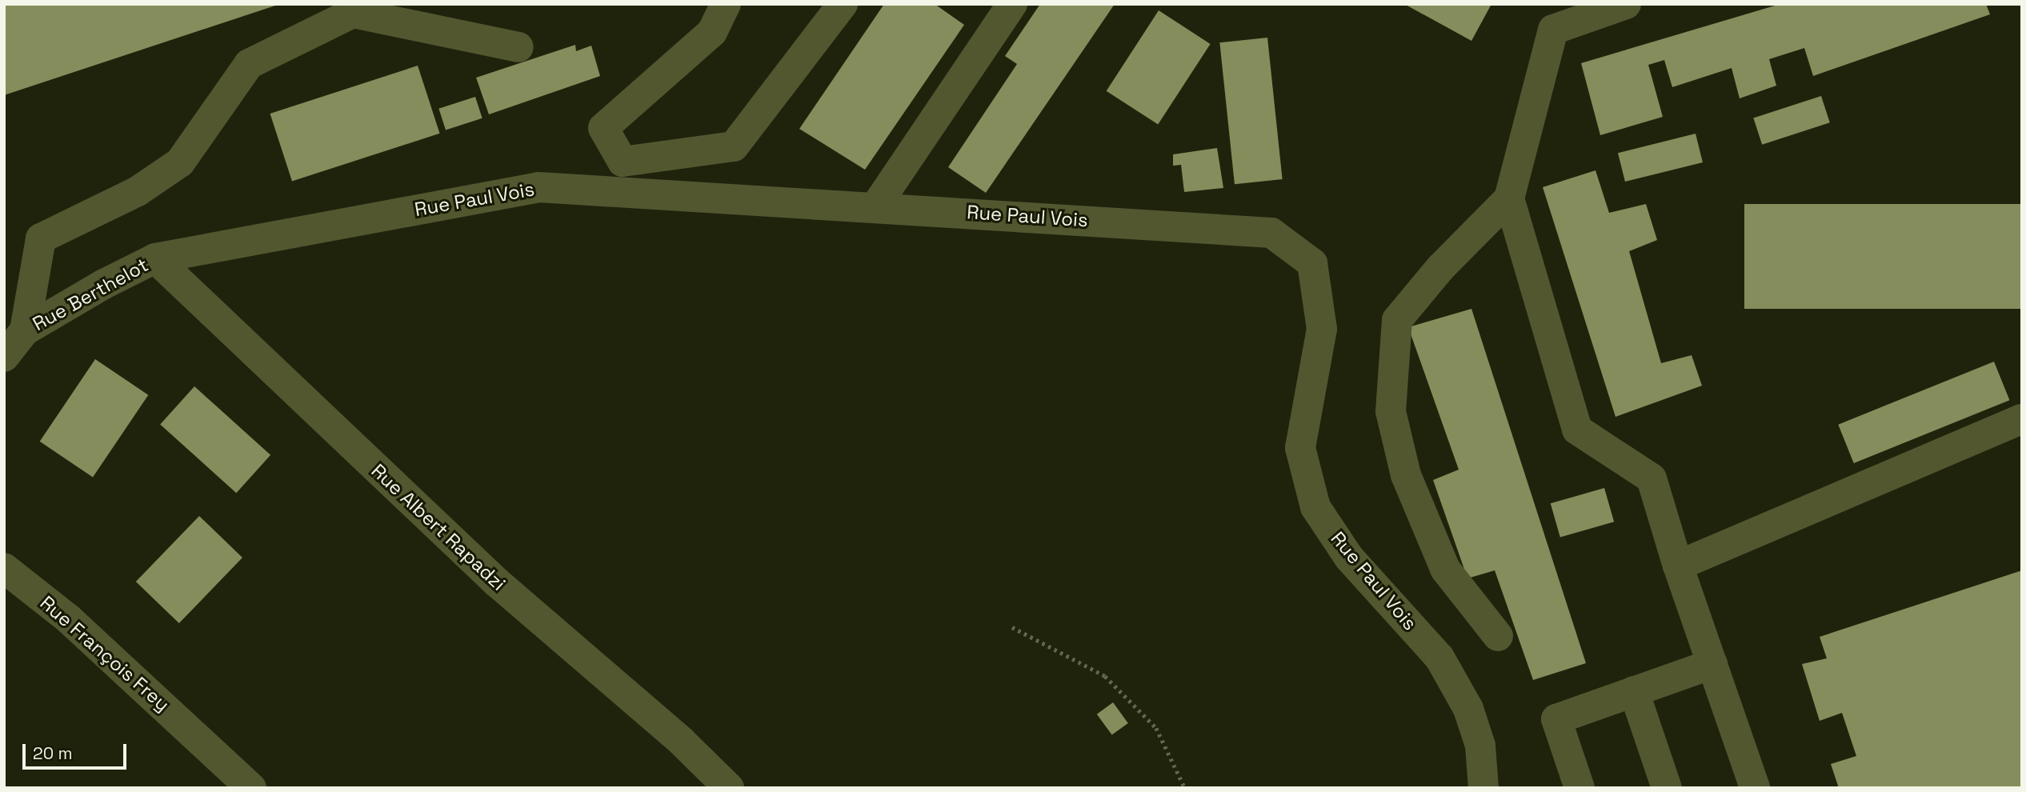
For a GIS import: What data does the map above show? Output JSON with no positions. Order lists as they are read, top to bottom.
{
  "streets": {
    "street": [
      "Rue Paul Vois",
      "Rue Berthelot",
      "Rue Albert Rapadzi",
      "Rue François Frey"
    ]
  },
  "crossings": [
    ["Rue Paul Vois", "Rue Berthelot"],
    ["Rue Paul Vois", "Rue Albert Rapadzi"],
    ["Rue Berthelot", "Rue Albert Rapadzi"]
  ],
  "scale_bar": "20 m"
}
